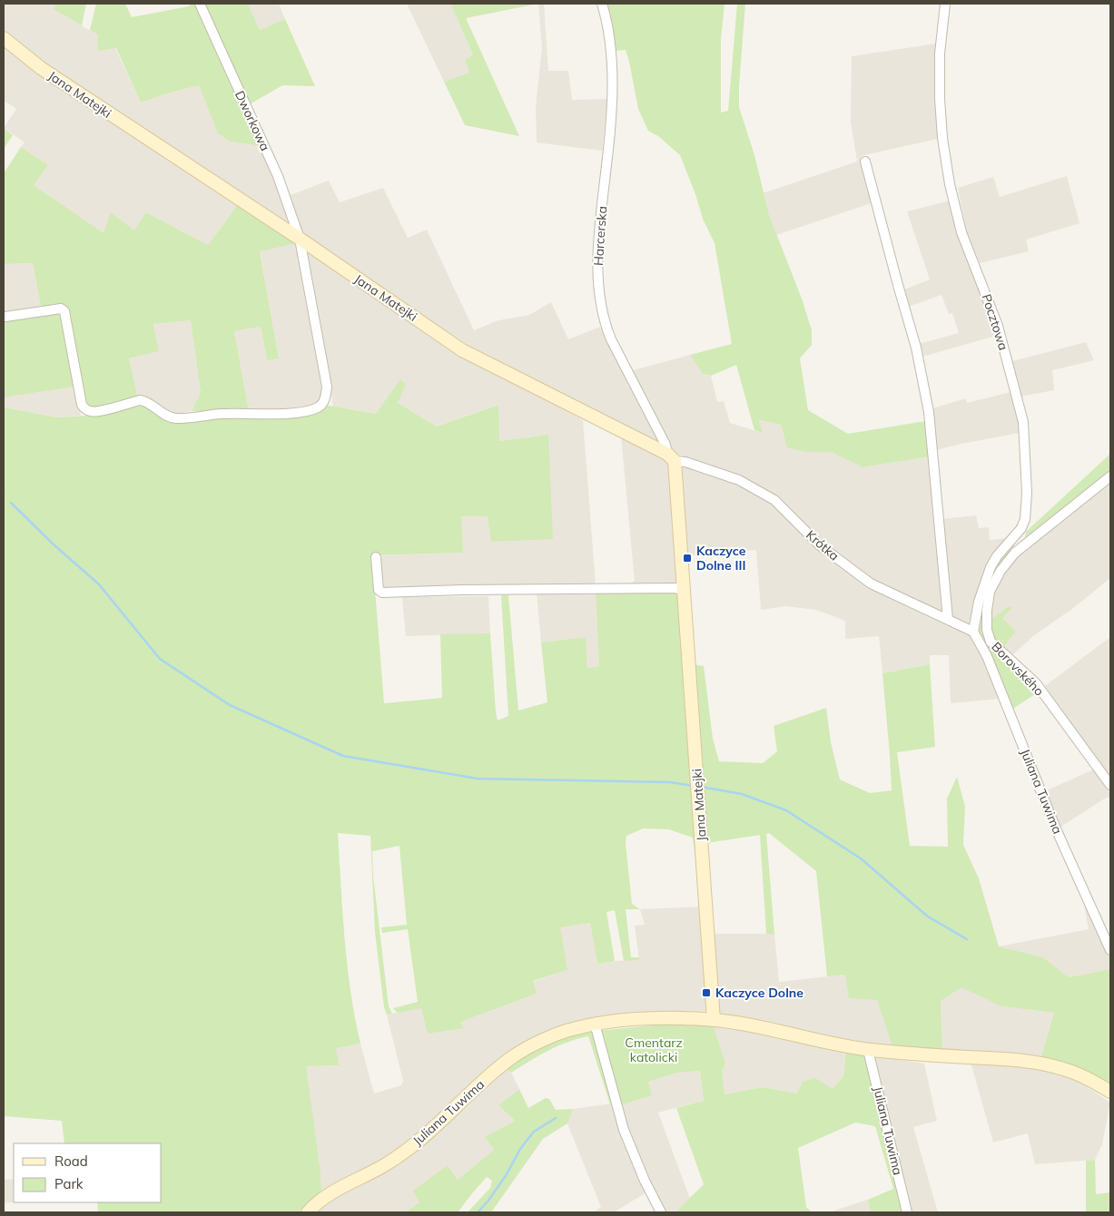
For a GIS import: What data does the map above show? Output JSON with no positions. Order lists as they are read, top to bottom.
{
  "streets": {
    "street": [
      "Jana Matejki",
      "Dworkowa",
      "Harcerska",
      "Pocztowa",
      "Krótka",
      "Borovského",
      "Juliana Tuwima"
    ]
  },
  "crossings": [
    ["Jana Matejki", "Dworkowa"],
    ["Jana Matejki", "Harcerska"],
    ["Jana Matejki", "Krótka"],
    ["Jana Matejki", "Juliana Tuwima"],
    ["Harcerska", "Krótka"],
    ["Pocztowa", "Krótka"],
    ["Pocztowa", "Juliana Tuwima"],
    ["Krótka", "Juliana Tuwima"]
  ],
  "parks": ["Cmentarz katolicki"],
  "places": {
    "transit": ["Kaczyce Dolne III", "Kaczyce Dolne"]
  },
  "legend": ["Road", "Park"]
}
